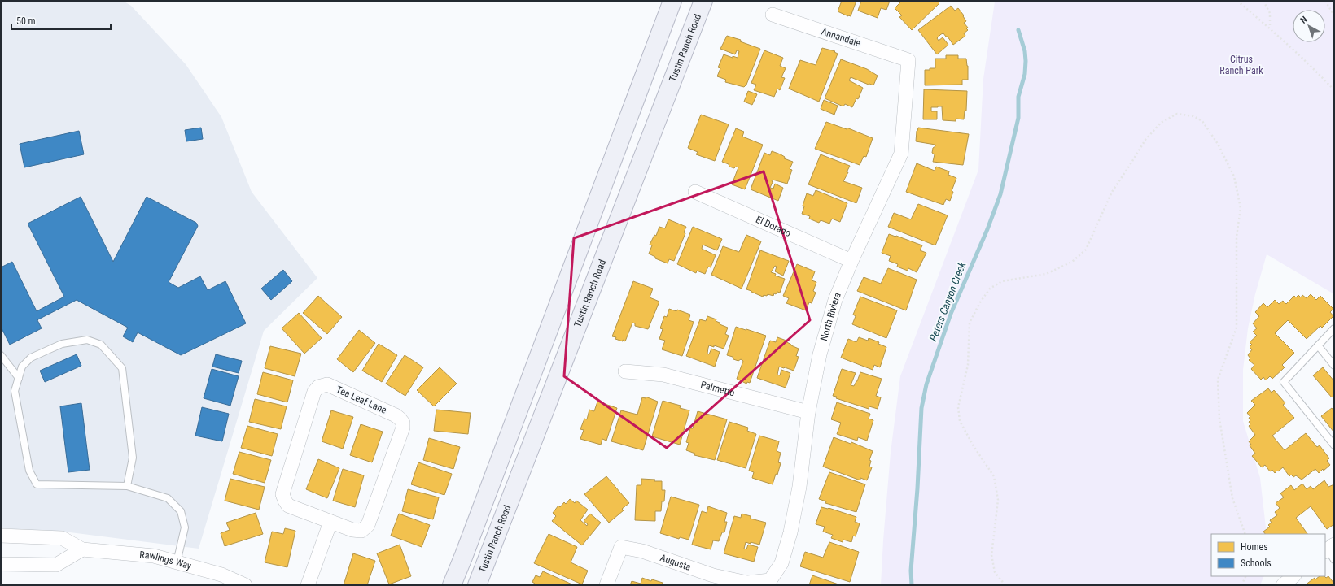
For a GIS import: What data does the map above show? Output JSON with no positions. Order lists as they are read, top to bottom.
{
  "streets": {
    "main road": ["Tustin Ranch Road"],
    "street": [
      "Annandale",
      "El Dorado",
      "North Riviera",
      "Palmetto",
      "Tea Leaf Lane",
      "Rawlings Way",
      "Augusta"
    ]
  },
  "crossings": [
    ["Annandale", "North Riviera"],
    ["El Dorado", "North Riviera"],
    ["North Riviera", "Palmetto"],
    ["North Riviera", "Augusta"]
  ],
  "water": ["Peters Canyon Creek"],
  "parks": ["Citrus Ranch Park"],
  "legend": ["Homes", "Schools"],
  "scale_bar": "50 m",
  "north": "top left"
}
